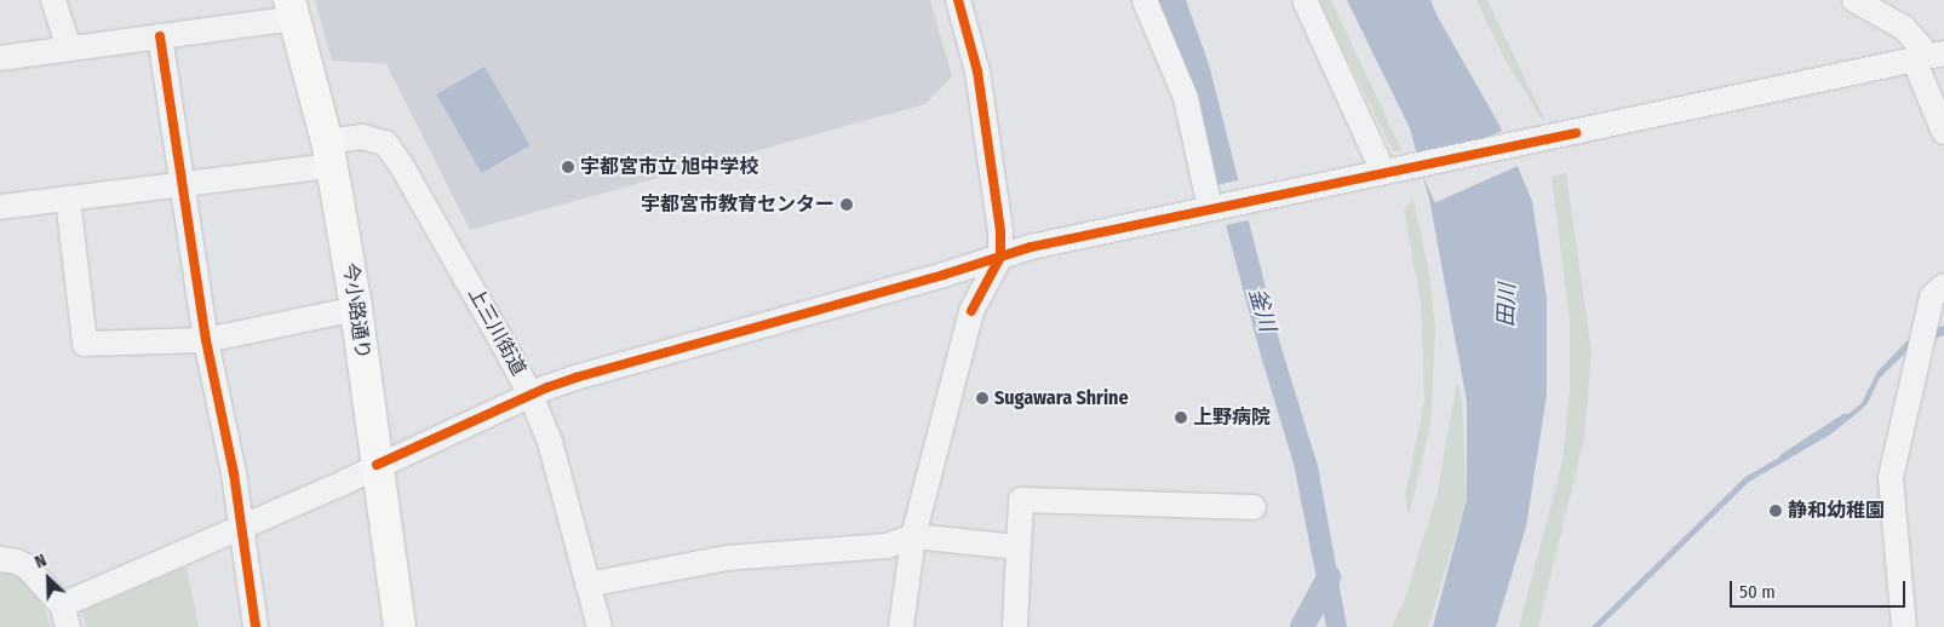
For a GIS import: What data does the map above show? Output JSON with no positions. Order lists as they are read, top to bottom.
{
  "streets": {
    "main road": ["今小路通り"],
    "street": ["上三川街道"]
  },
  "crossings": [
    ["今小路通り", "上三川街道"]
  ],
  "water": ["田川", "釜川"],
  "places": [
    "宇都宮市立 旭中学校",
    "宇都宮市教育センター",
    "Sugawara Shrine",
    "上野病院",
    "静和幼稚園"
  ],
  "scale_bar": "50 m",
  "north": "top left"
}
